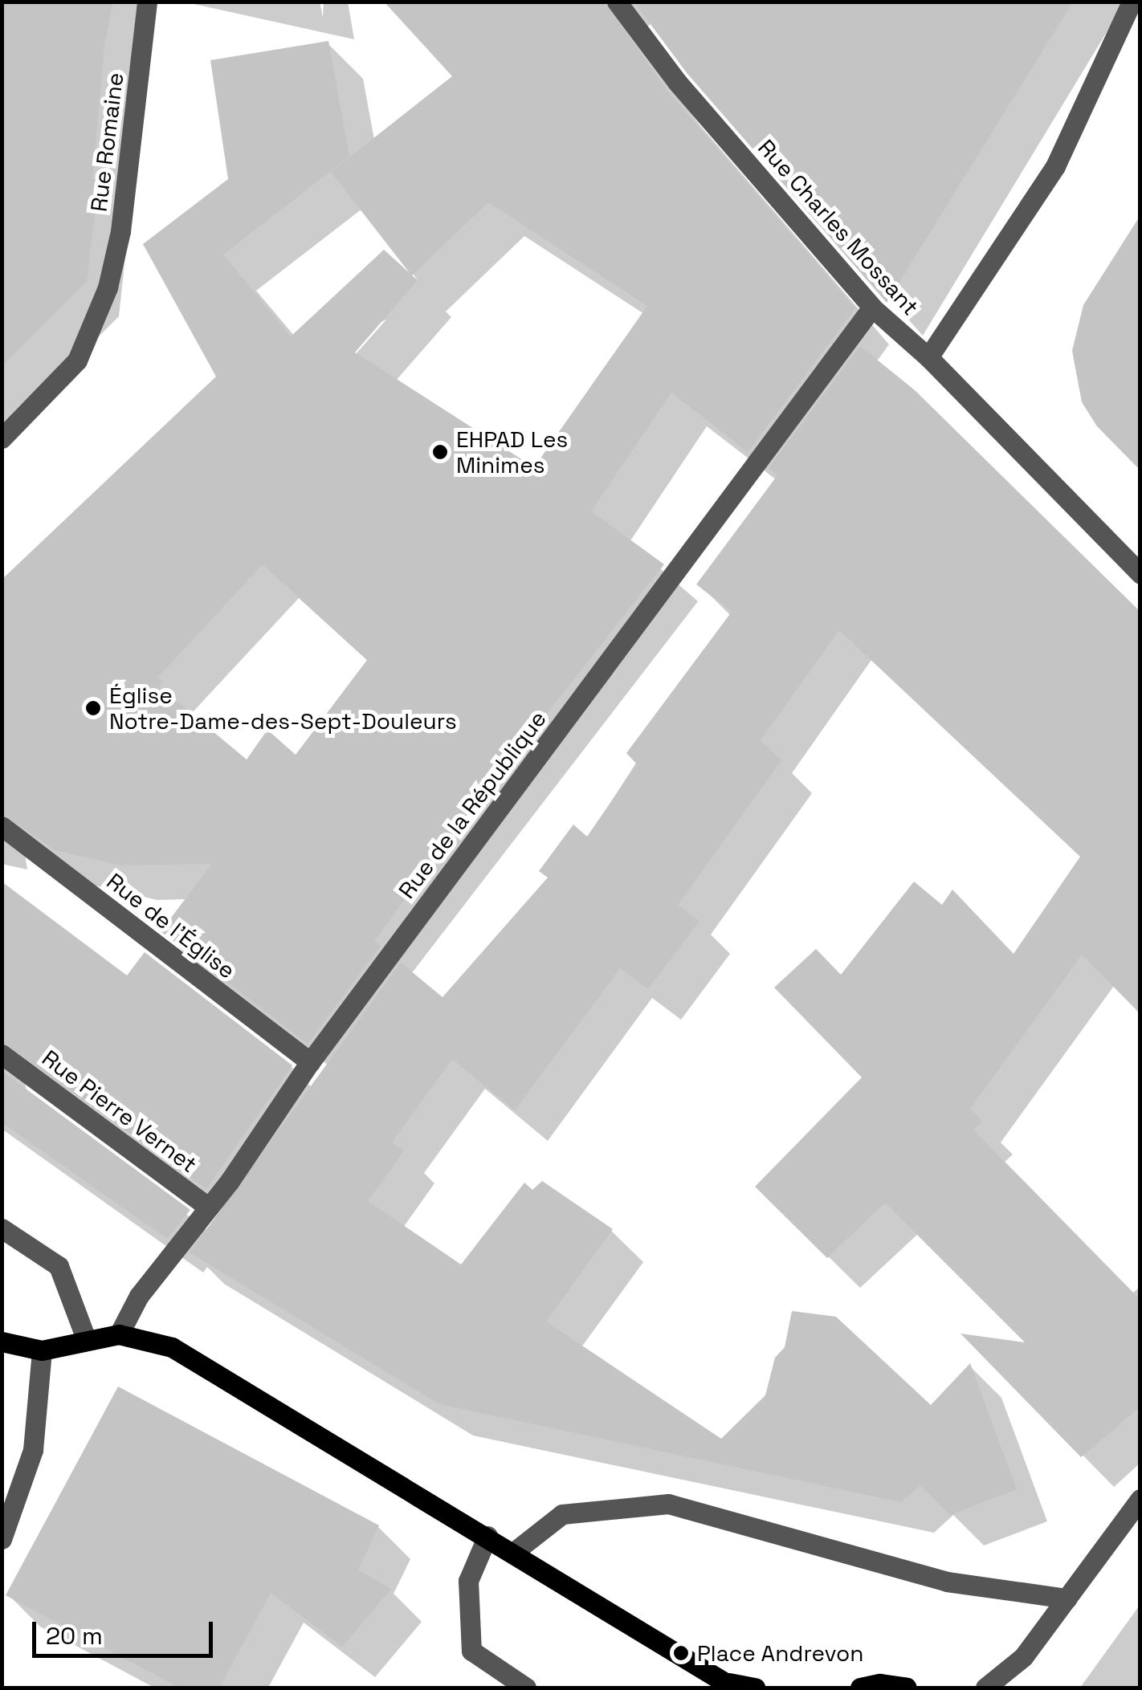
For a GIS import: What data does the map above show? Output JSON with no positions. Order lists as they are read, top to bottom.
{
  "streets": {
    "street": [
      "Rue Romaine",
      "Rue Charles Mossant",
      "Rue de la République",
      "Rue de l'Église",
      "Rue Pierre Vernet"
    ]
  },
  "crossings": [
    ["Rue Charles Mossant", "Rue de la République"],
    ["Rue de la République", "Rue de l'Église"],
    ["Rue de la République", "Rue Pierre Vernet"]
  ],
  "places": ["EHPAD Les Minimes", "Église Notre-Dame-des-Sept-Douleurs", "Place Andrevon"],
  "scale_bar": "20 m"
}
